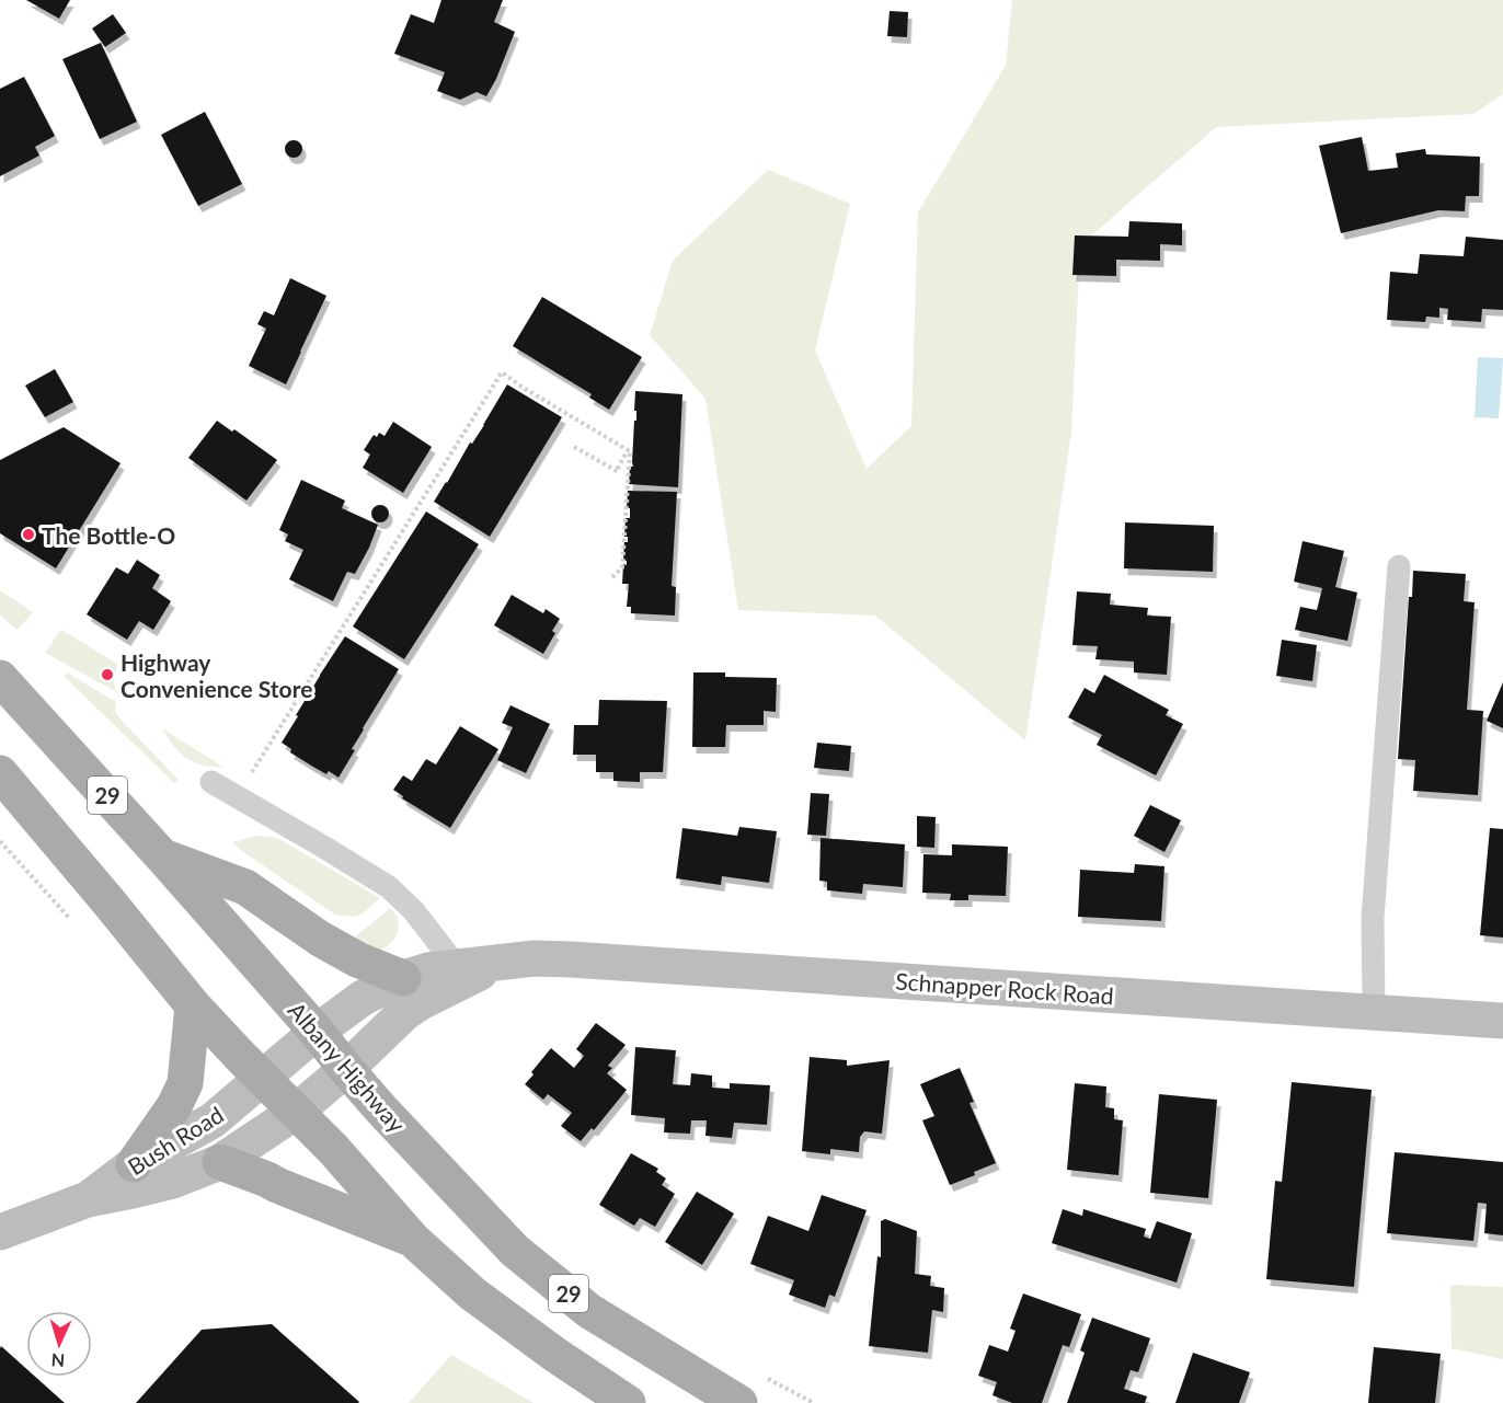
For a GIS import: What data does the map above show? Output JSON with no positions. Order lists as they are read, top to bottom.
{
  "streets": {
    "main road": ["29", "Albany Highway"],
    "street": ["Schnapper Rock Road", "Bush Road"]
  },
  "crossings": [
    ["29", "Bush Road"],
    ["Schnapper Rock Road", "Albany Highway"],
    ["Schnapper Rock Road", "Bush Road"],
    ["Albany Highway", "Bush Road"]
  ],
  "places": ["The Bottle-O", "Highway Convenience Store"],
  "north": "bottom"
}
